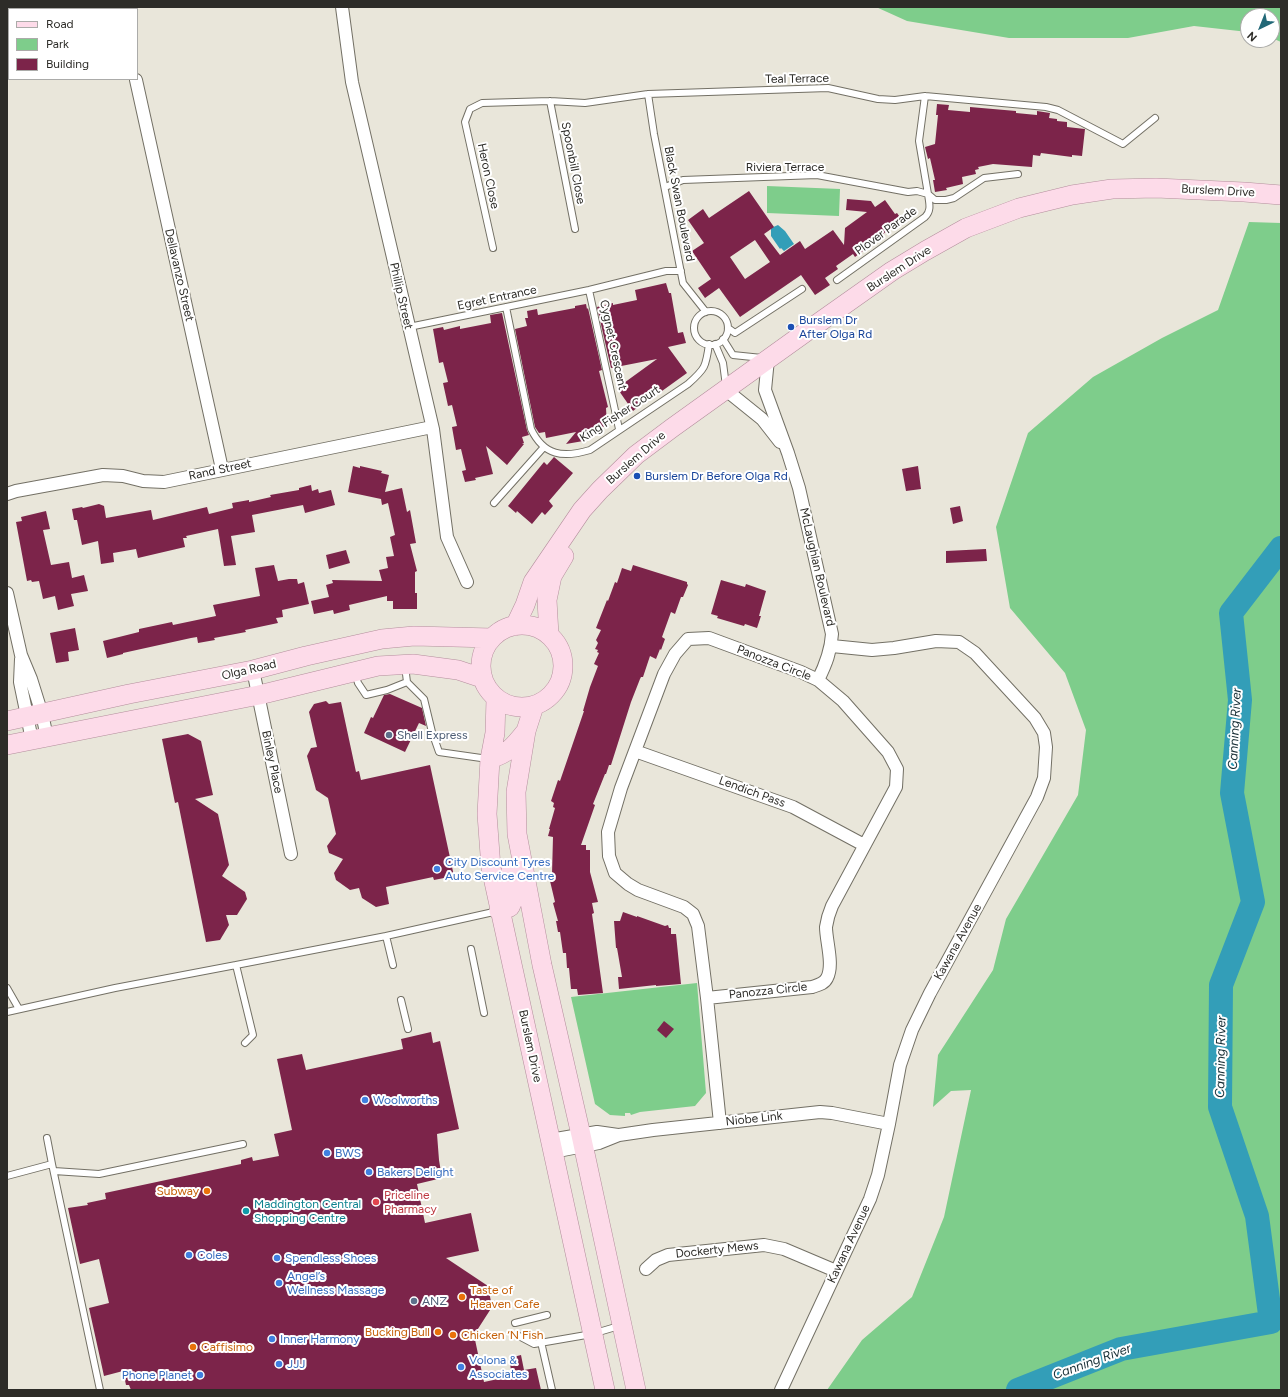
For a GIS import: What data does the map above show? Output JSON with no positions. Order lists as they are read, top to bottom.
{
  "streets": {
    "main road": ["Burslem Drive", "Olga Road"],
    "street": [
      "Dellavanzo Street",
      "Phillip Street",
      "Rand Street",
      "McLaughlan Boulevard",
      "Panozza Circle",
      "Binley Place",
      "Lendich Pass",
      "Kawana Avenue",
      "Niobe Link",
      "Dockerty Mews"
    ],
    "lane": [
      "Teal Terrace",
      "Spoonbill Close",
      "Riviera Terrace",
      "Heron Close",
      "Black Swan Boulevard",
      "Plover Parade",
      "Egret Entrance",
      "Cygnet Crescent",
      "King Fisher Court"
    ]
  },
  "crossings": [
    ["Teal Terrace", "Spoonbill Close"],
    ["Teal Terrace", "Heron Close"],
    ["Teal Terrace", "Black Swan Boulevard"],
    ["Riviera Terrace", "Black Swan Boulevard"],
    ["Riviera Terrace", "Plover Parade"],
    ["Burslem Drive", "McLaughlan Boulevard"],
    ["Burslem Drive", "Olga Road"],
    ["Burslem Drive", "Niobe Link"],
    ["Black Swan Boulevard", "Egret Entrance"],
    ["Black Swan Boulevard", "King Fisher Court"],
    ["Dellavanzo Street", "Rand Street"],
    ["Phillip Street", "Egret Entrance"],
    ["Phillip Street", "Rand Street"],
    ["Egret Entrance", "Cygnet Crescent"],
    ["Cygnet Crescent", "King Fisher Court"],
    ["McLaughlan Boulevard", "Panozza Circle"],
    ["McLaughlan Boulevard", "Kawana Avenue"],
    ["Panozza Circle", "Lendich Pass"],
    ["Panozza Circle", "Niobe Link"],
    ["Olga Road", "Binley Place"],
    ["Kawana Avenue", "Niobe Link"],
    ["Kawana Avenue", "Dockerty Mews"]
  ],
  "water": ["Canning River"],
  "places": [
    "Burslem Dr After Olga Rd",
    "Burslem Dr Before Olga Rd",
    "Shell Express",
    "City Discount Tyres Auto Service Centre",
    "Woolworths",
    "BWS",
    "Bakers Delight",
    "Subway",
    "Priceline Pharmacy",
    "Maddington Central Shopping Centre",
    "Coles",
    "Spendless Shoes",
    "Angel’s Wellness Massage",
    "Taste of Heaven Cafe",
    "ANZ",
    "Bucking Bull",
    "Chicken ‘N Fish",
    "Inner Harmony",
    "Caffisimo",
    "JJJ",
    "Volona & Associates",
    "Phone Planet"
  ],
  "legend": ["Road", "Park", "Building"],
  "north": "bottom left"
}
